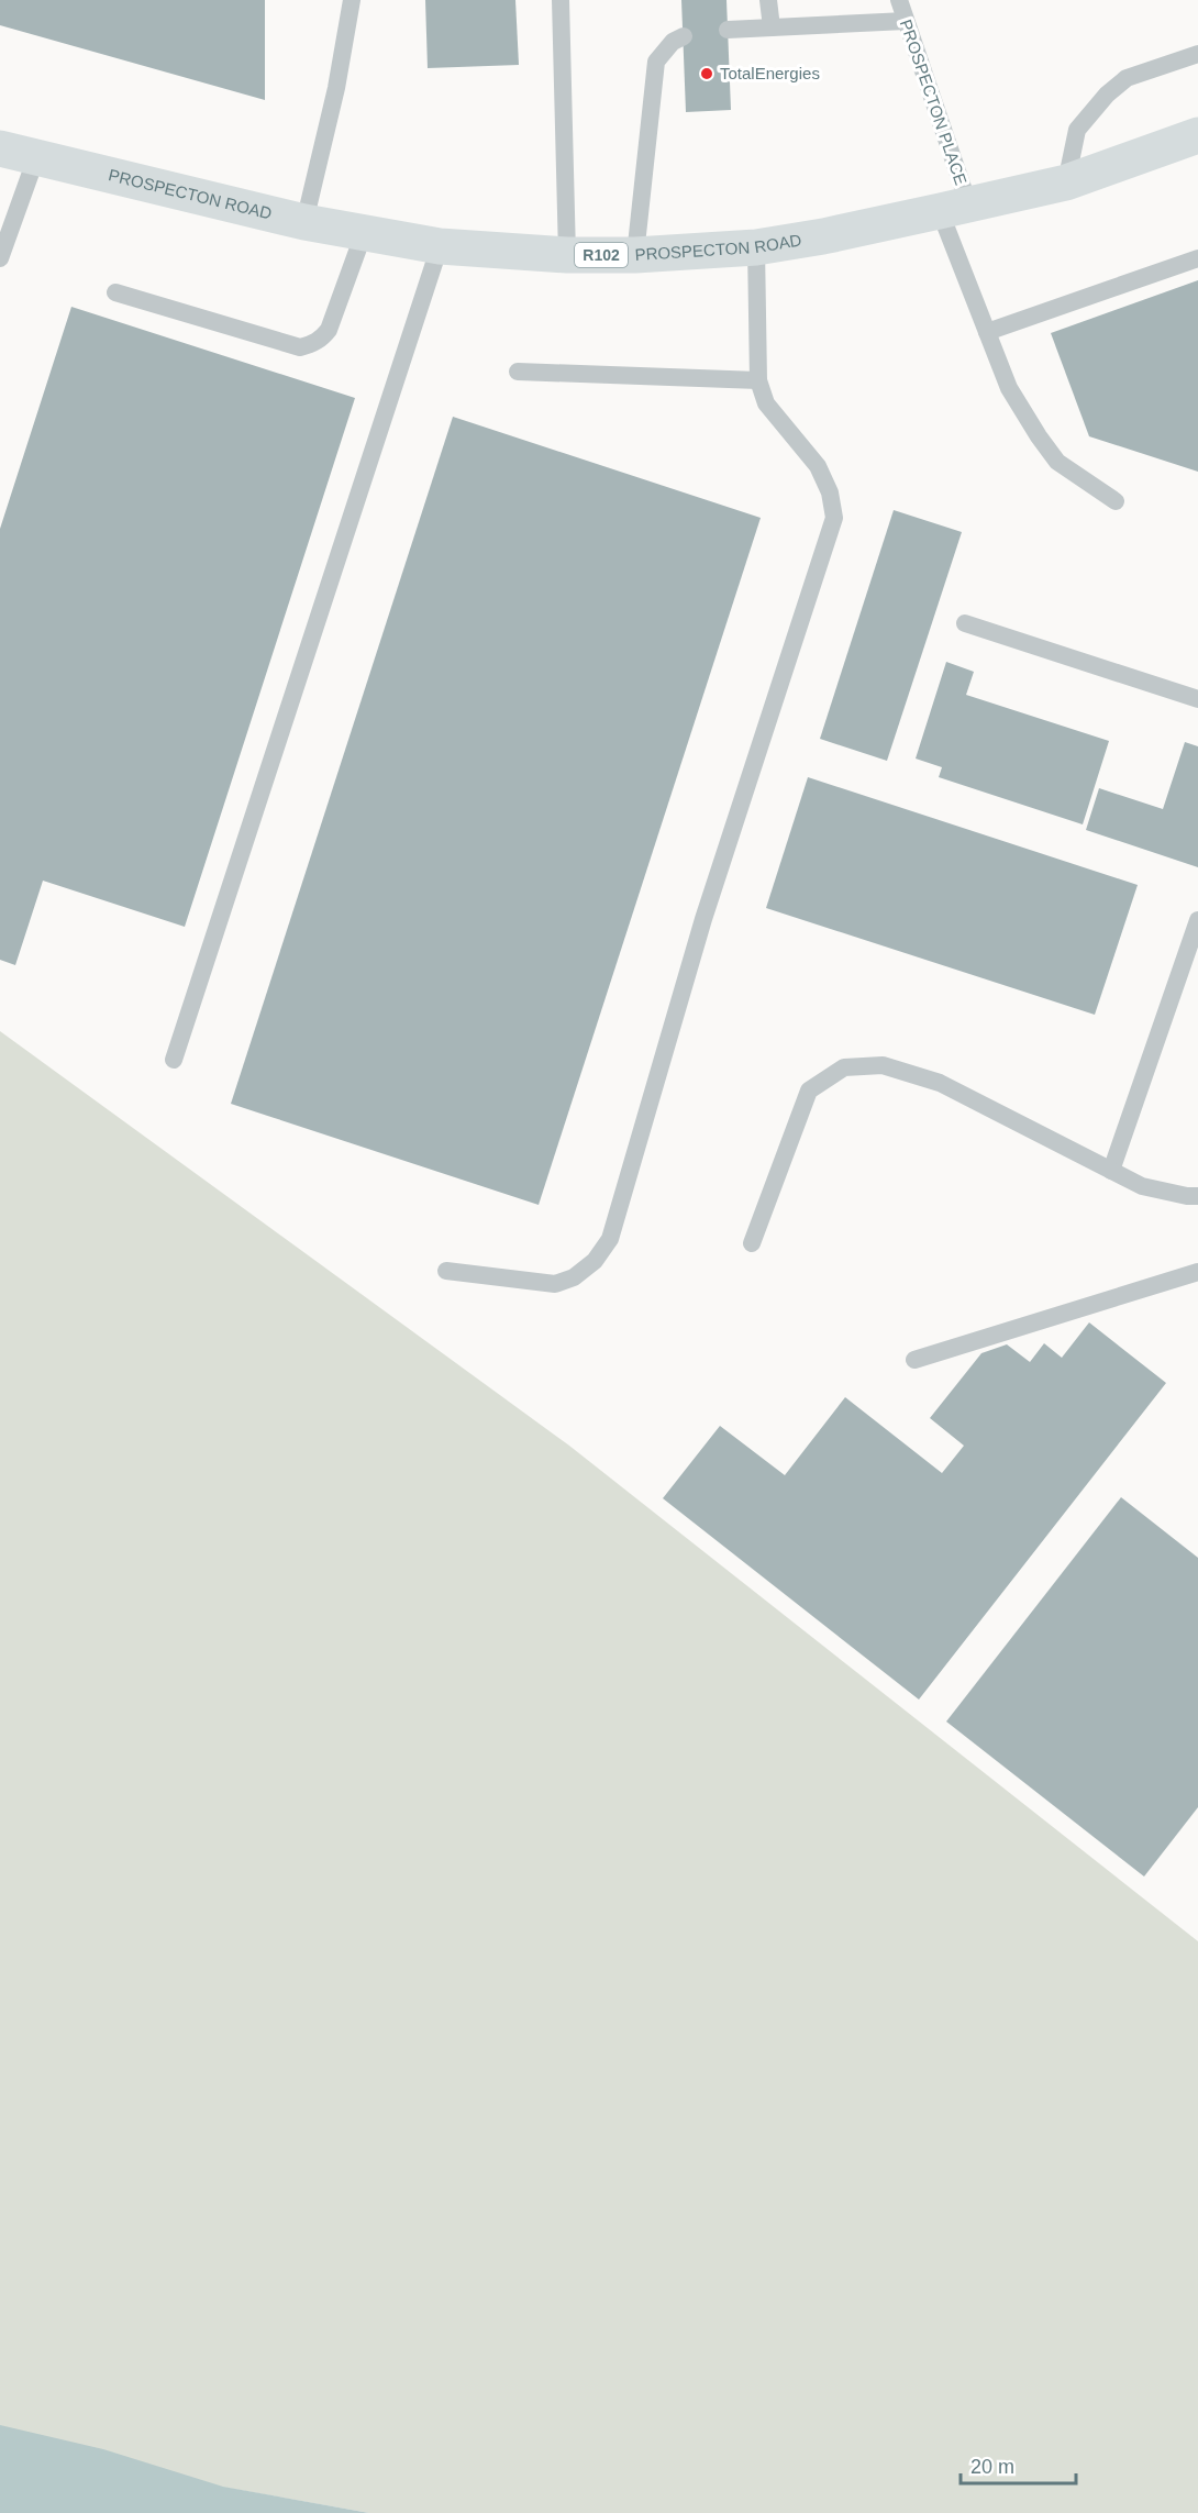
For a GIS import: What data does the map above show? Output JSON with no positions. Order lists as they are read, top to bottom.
{
  "streets": {
    "main road": ["PROSPECTON ROAD", "R102"],
    "lane": ["PROSPECTON PLACE"]
  },
  "crossings": [
    ["PROSPECTON PLACE", "PROSPECTON ROAD"]
  ],
  "places": ["TotalEnergies"],
  "scale_bar": "20 m"
}
